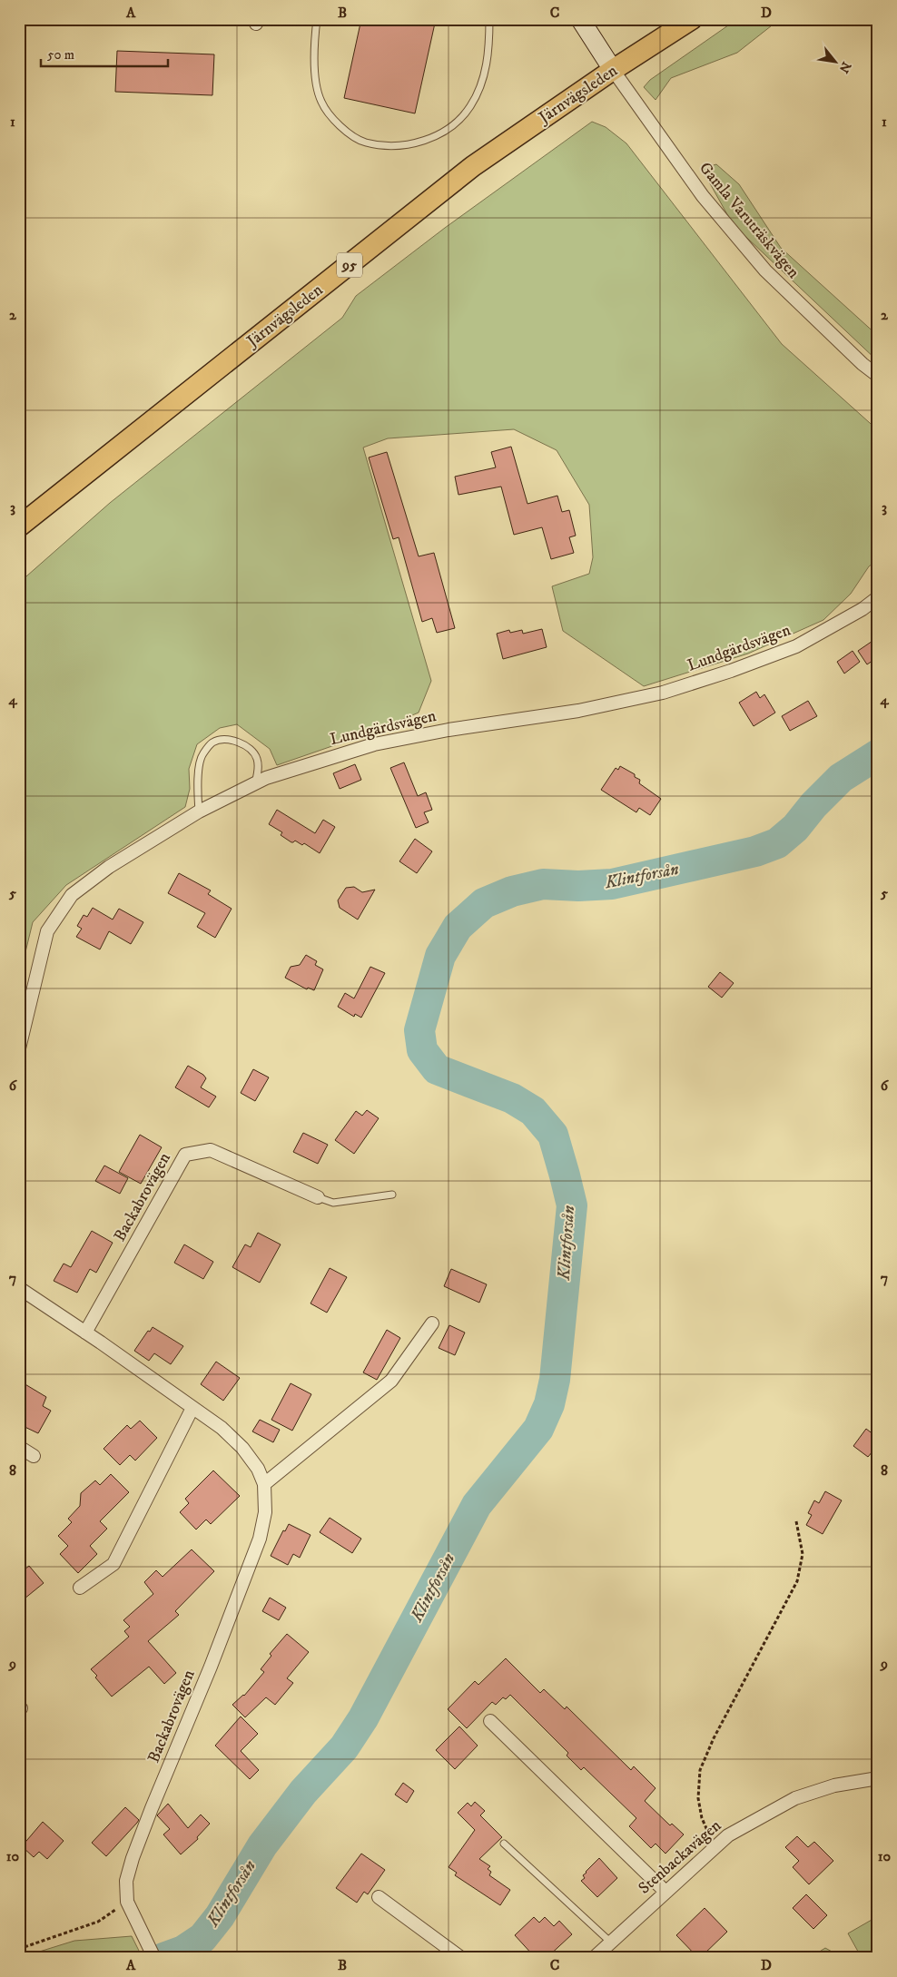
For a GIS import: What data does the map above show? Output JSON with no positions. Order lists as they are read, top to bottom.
{
  "streets": {
    "main road": ["Järnvägsleden", "95"],
    "street": [
      "Gamla Varuträskvägen",
      "Lundgärdsvägen",
      "Backabrovägen",
      "Stenbackavägen"
    ]
  },
  "crossings": [
    ["Järnvägsleden", "Gamla Varuträskvägen"]
  ],
  "water": ["Klintforsån"],
  "scale_bar": "50 m",
  "north": "bottom right",
  "grid": {
    "columns": [
      "A",
      "B",
      "C",
      "D"
    ],
    "rows": [
      "1",
      "2",
      "3",
      "4",
      "5",
      "6",
      "7",
      "8",
      "9",
      "10"
    ]
  }
}
